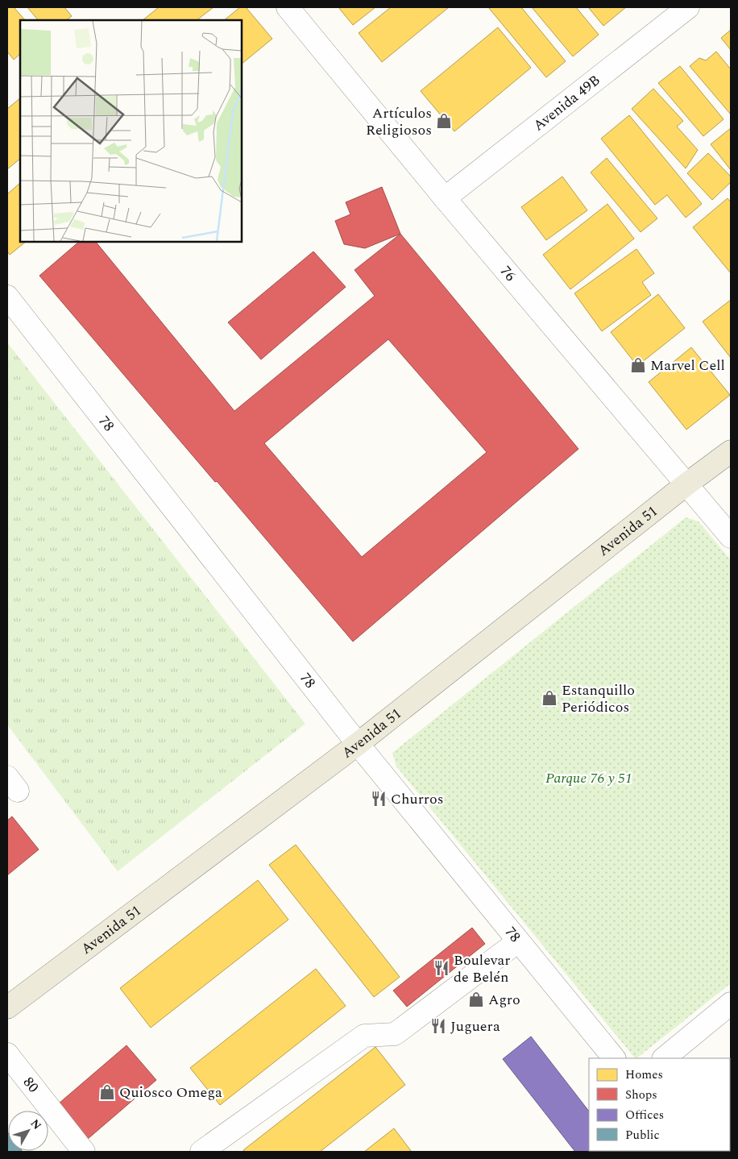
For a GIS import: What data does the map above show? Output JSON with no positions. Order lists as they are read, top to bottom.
{
  "streets": {
    "main road": ["Avenida 51"],
    "street": [
      "Avenida 49B",
      "76",
      "78",
      "80"
    ]
  },
  "crossings": [
    ["Avenida 49B", "76"],
    ["76", "Avenida 51"],
    ["78", "Avenida 51"]
  ],
  "parks": ["Parque 76 y 51"],
  "places": {
    "shop": [
      "Artículos Religiosos",
      "Marvel Cell",
      "Estanquillo Periódicos",
      "Agro",
      "Quiosco Omega"
    ],
    "restaurant": ["Churros", "Boulevar de Belén", "Juguera"]
  },
  "legend": [
    "Homes",
    "Shops",
    "Offices",
    "Public"
  ],
  "north": "top right"
}
